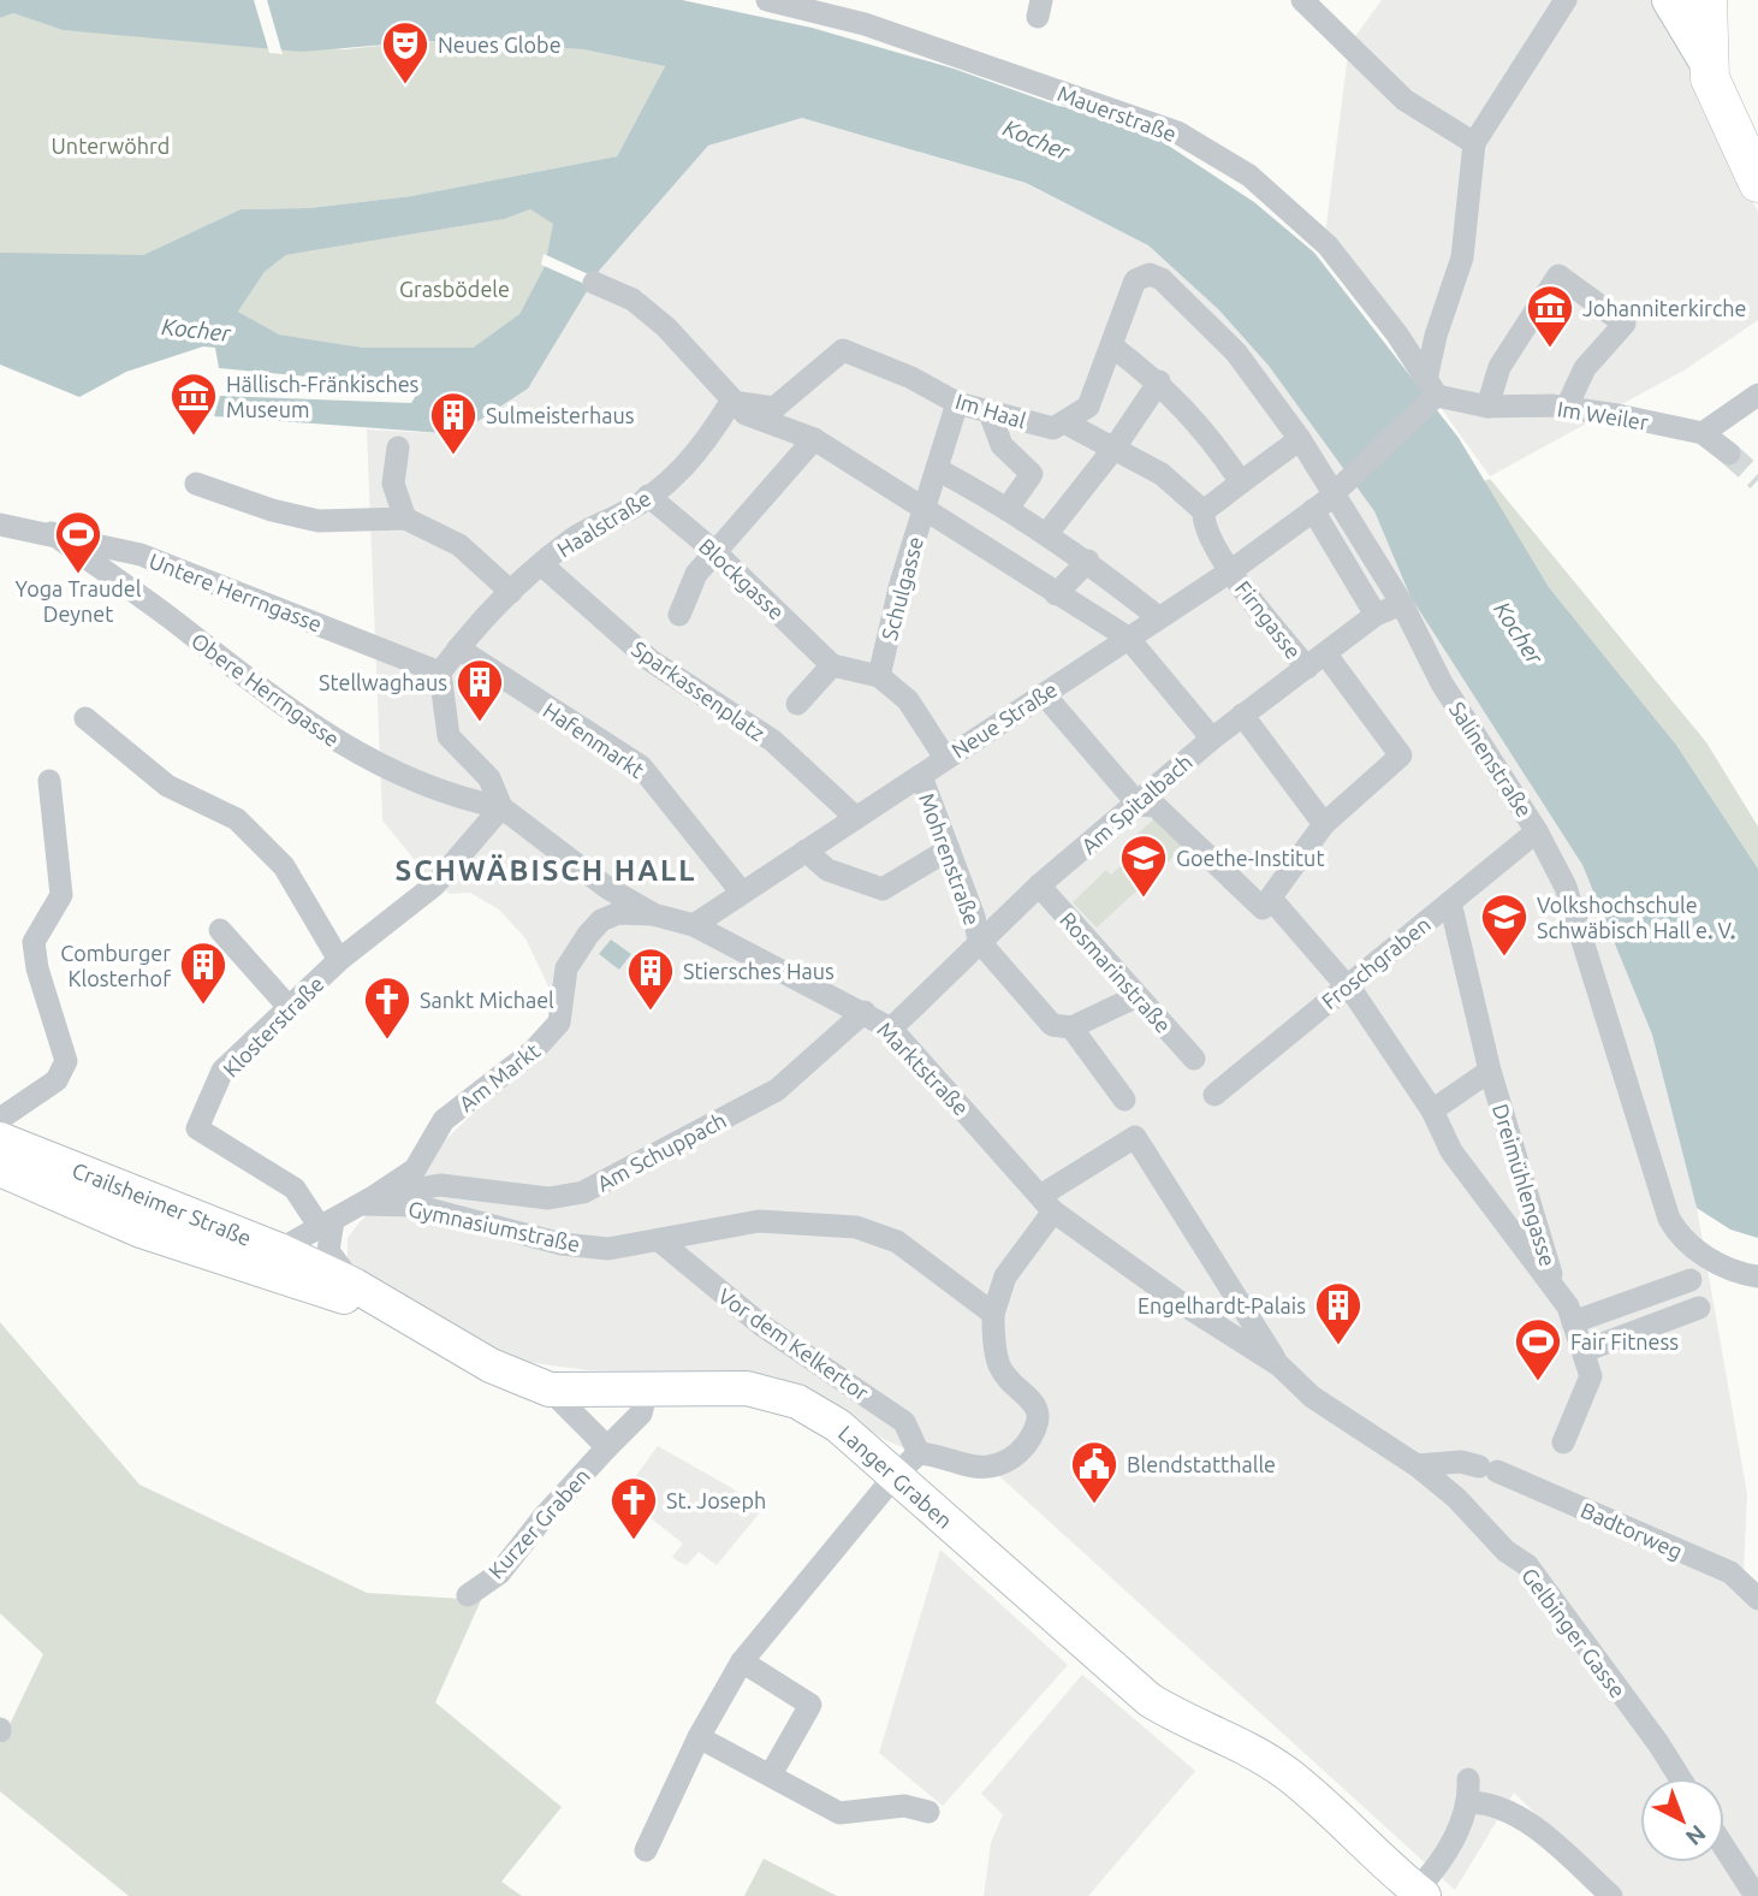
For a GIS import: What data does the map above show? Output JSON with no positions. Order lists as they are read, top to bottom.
{
  "streets": {
    "main road": ["Crailsheimer Straße", "Langer Graben"],
    "street": [
      "Mauerstraße",
      "Im Haal",
      "Im Weiler",
      "Haalstraße",
      "Blockgasse",
      "Schulgasse",
      "Untere Herrngasse",
      "Firngasse",
      "Obere Herrngasse",
      "Sparkassenplatz",
      "Neue Straße",
      "Hafenmarkt",
      "Salinenstraße",
      "Am Spitalbach",
      "Mohrenstraße",
      "Froschgraben",
      "Rosmarinstraße",
      "Klosterstraße",
      "Marktstraße",
      "Am Markt",
      "Am Schuppach",
      "Dreimühlengasse",
      "Gymnasiumstraße",
      "Vor dem Kelkertor",
      "Kurzer Graben",
      "Badtorweg",
      "Gelbinger Gasse"
    ]
  },
  "crossings": [
    ["Mauerstraße", "Im Weiler"],
    ["Mauerstraße", "Neue Straße"],
    ["Im Haal", "Haalstraße"],
    ["Im Haal", "Schulgasse"],
    ["Im Weiler", "Neue Straße"],
    ["Haalstraße", "Blockgasse"],
    ["Haalstraße", "Untere Herrngasse"],
    ["Haalstraße", "Sparkassenplatz"],
    ["Haalstraße", "Hafenmarkt"],
    ["Untere Herrngasse", "Obere Herrngasse"],
    ["Firngasse", "Neue Straße"],
    ["Firngasse", "Am Spitalbach"],
    ["Obere Herrngasse", "Klosterstraße"],
    ["Sparkassenplatz", "Neue Straße"],
    ["Neue Straße", "Hafenmarkt"],
    ["Neue Straße", "Mohrenstraße"],
    ["Neue Straße", "Marktstraße"],
    ["Neue Straße", "Am Markt"],
    ["Salinenstraße", "Am Spitalbach"],
    ["Salinenstraße", "Froschgraben"],
    ["Am Spitalbach", "Mohrenstraße"],
    ["Am Spitalbach", "Rosmarinstraße"],
    ["Am Spitalbach", "Marktstraße"],
    ["Froschgraben", "Dreimühlengasse"],
    ["Klosterstraße", "Gymnasiumstraße"],
    ["Marktstraße", "Am Markt"],
    ["Marktstraße", "Am Schuppach"],
    ["Marktstraße", "Gelbinger Gasse"],
    ["Am Markt", "Am Schuppach"],
    ["Am Markt", "Gymnasiumstraße"],
    ["Am Schuppach", "Gymnasiumstraße"],
    ["Crailsheimer Straße", "Gymnasiumstraße"],
    ["Crailsheimer Straße", "Langer Graben"],
    ["Gymnasiumstraße", "Vor dem Kelkertor"],
    ["Gymnasiumstraße", "Langer Graben"],
    ["Langer Graben", "Kurzer Graben"],
    ["Badtorweg", "Gelbinger Gasse"]
  ],
  "districts": ["SCHWÄBISCH HALL"],
  "water": ["Kocher"],
  "parks": ["Unterwöhrd", "Grasbödele"],
  "places": {
    "theatre": ["Neues Globe"],
    "museum": ["Johanniterkirche", "Hällisch-Fränkisches Museum"],
    "building": [
      "Sulmeisterhaus",
      "Stellwaghaus",
      "Comburger Klosterhof",
      "Stiersches Haus",
      "Engelhardt-Palais"
    ],
    "sports": ["Yoga Traudel Deynet", "Fair Fitness"],
    "school or university": ["Goethe-Institut", "Volkshochschule Schwäbisch Hall e. V."],
    "church": ["Sankt Michael", "St. Joseph"],
    "public building": ["Blendstatthalle"]
  },
  "north": "bottom right"
}
